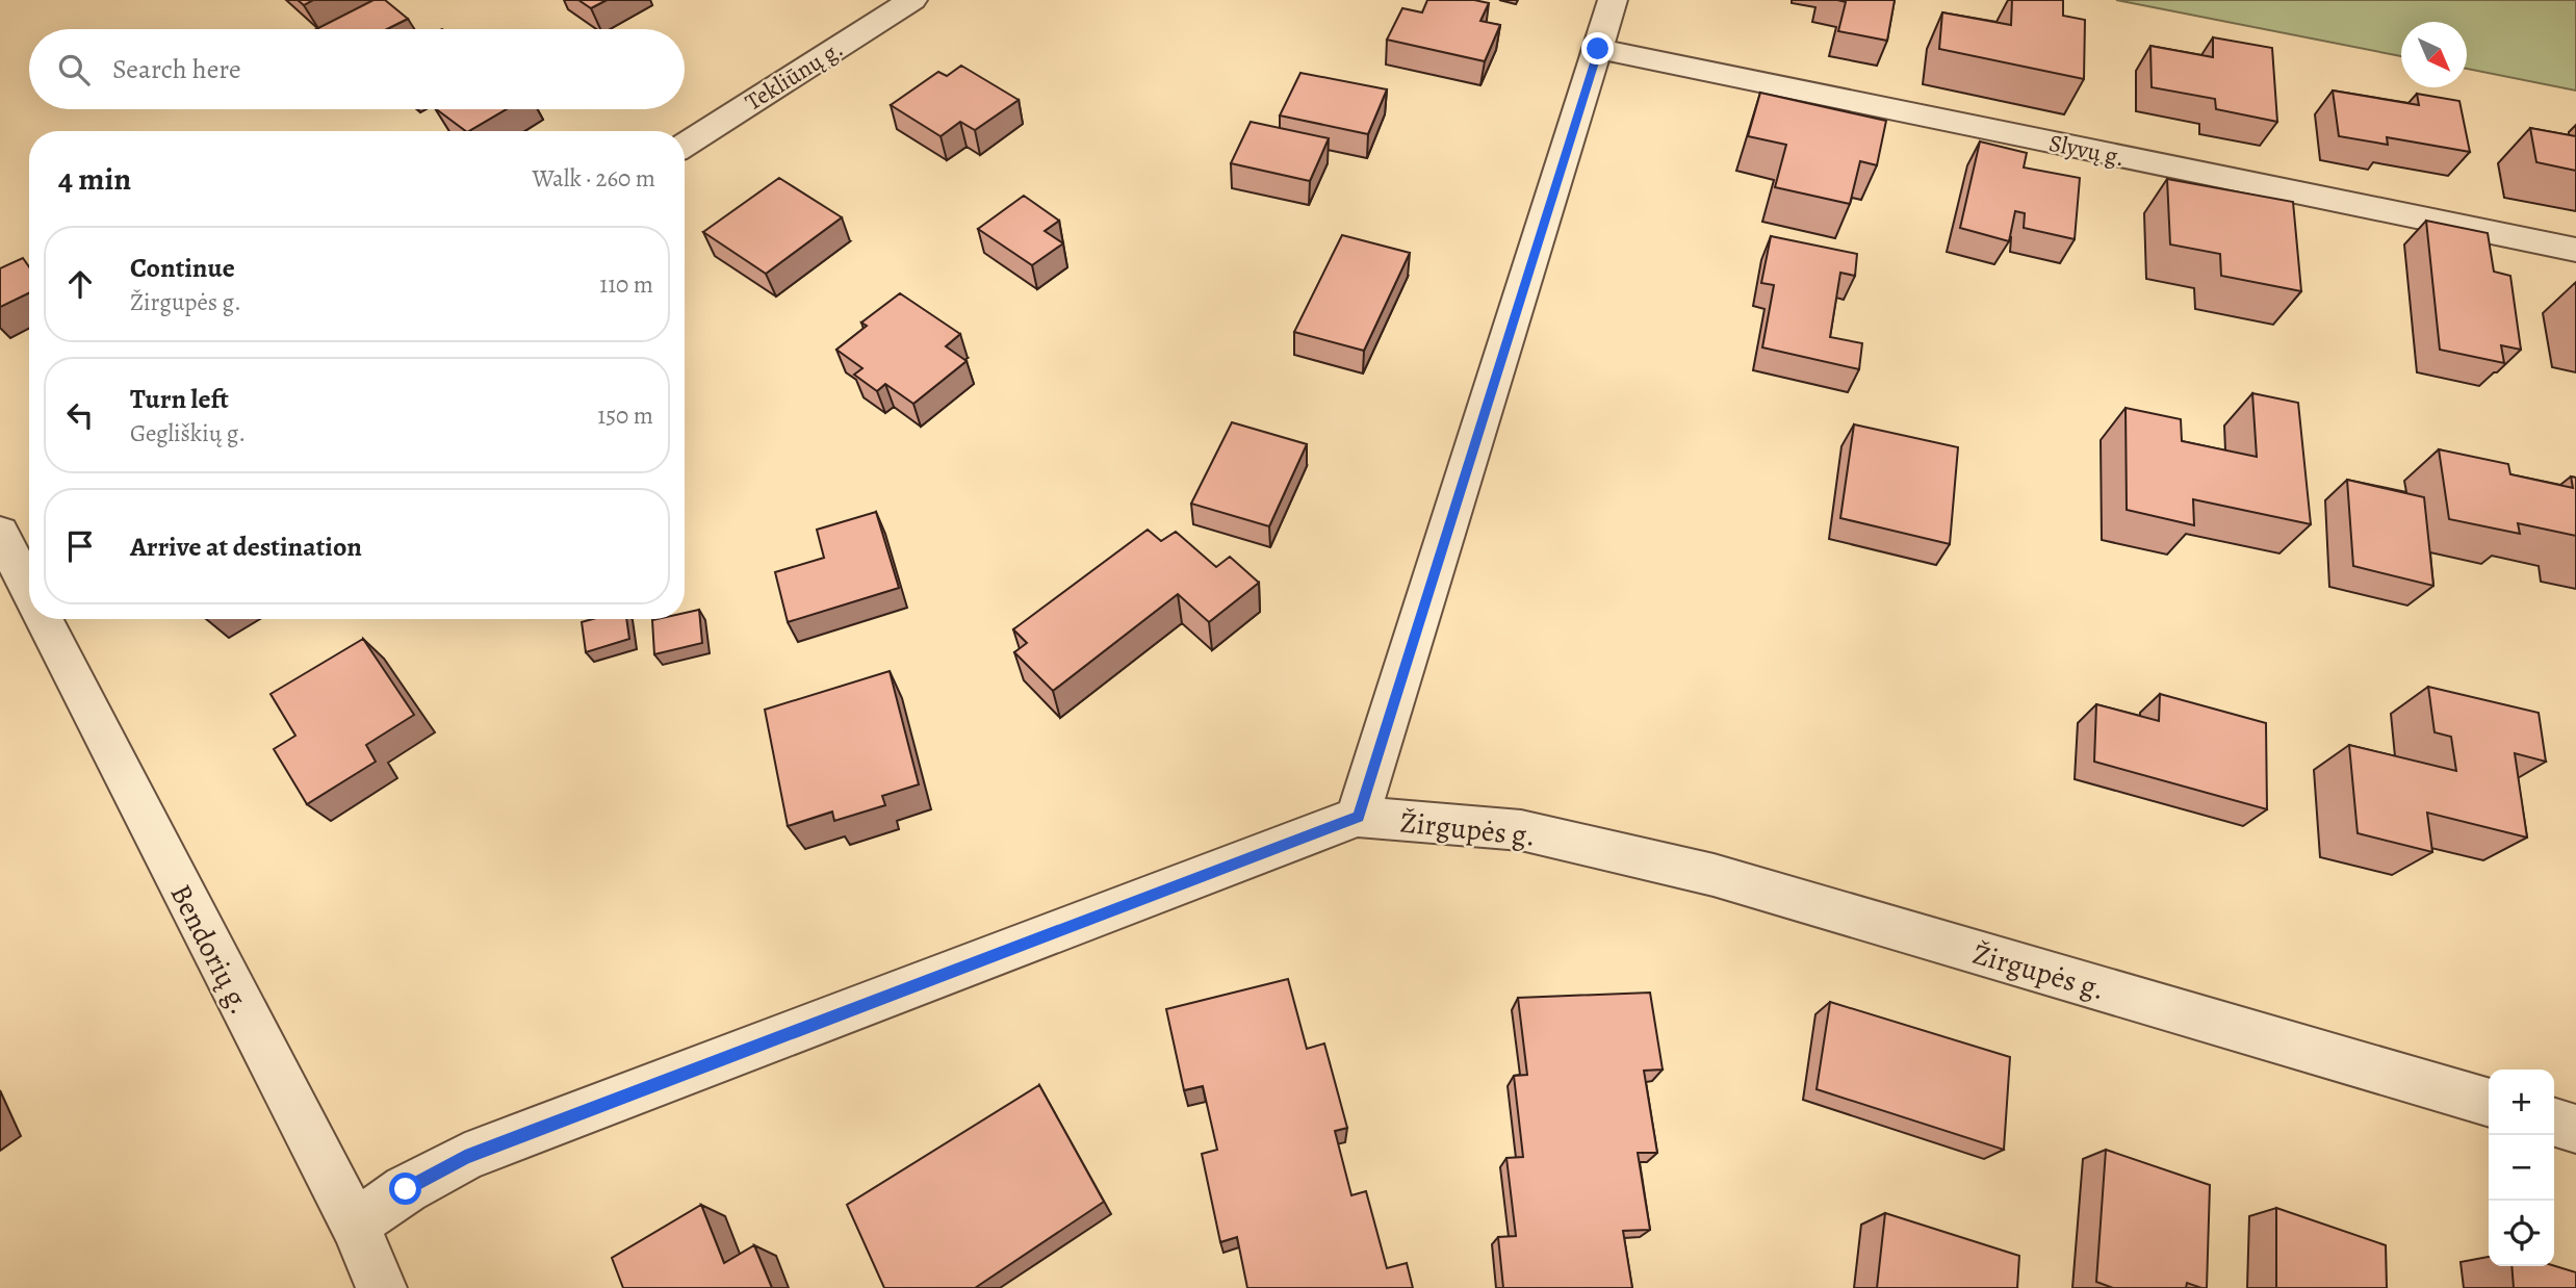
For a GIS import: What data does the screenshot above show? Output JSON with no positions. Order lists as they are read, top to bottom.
{
  "streets": {
    "street": [
      "Tekliūnų g.",
      "Slyvų g.",
      "Žirgupės g.",
      "Bendorių g."
    ]
  },
  "crossings": [
    ["Žirgupės g.", "Bendorių g."]
  ],
  "north": "bottom right",
  "page": {
    "search": "Search here",
    "heading": ["4 min", "Walk · 260 m"],
    "list": [
      ["Continue", "Žirgupės g.", "110 m"],
      ["Turn left", "Gegliškių g.", "150 m"],
      "Arrive at destination"
    ],
    "map_buttons": ["+", "−"]
  }
}
